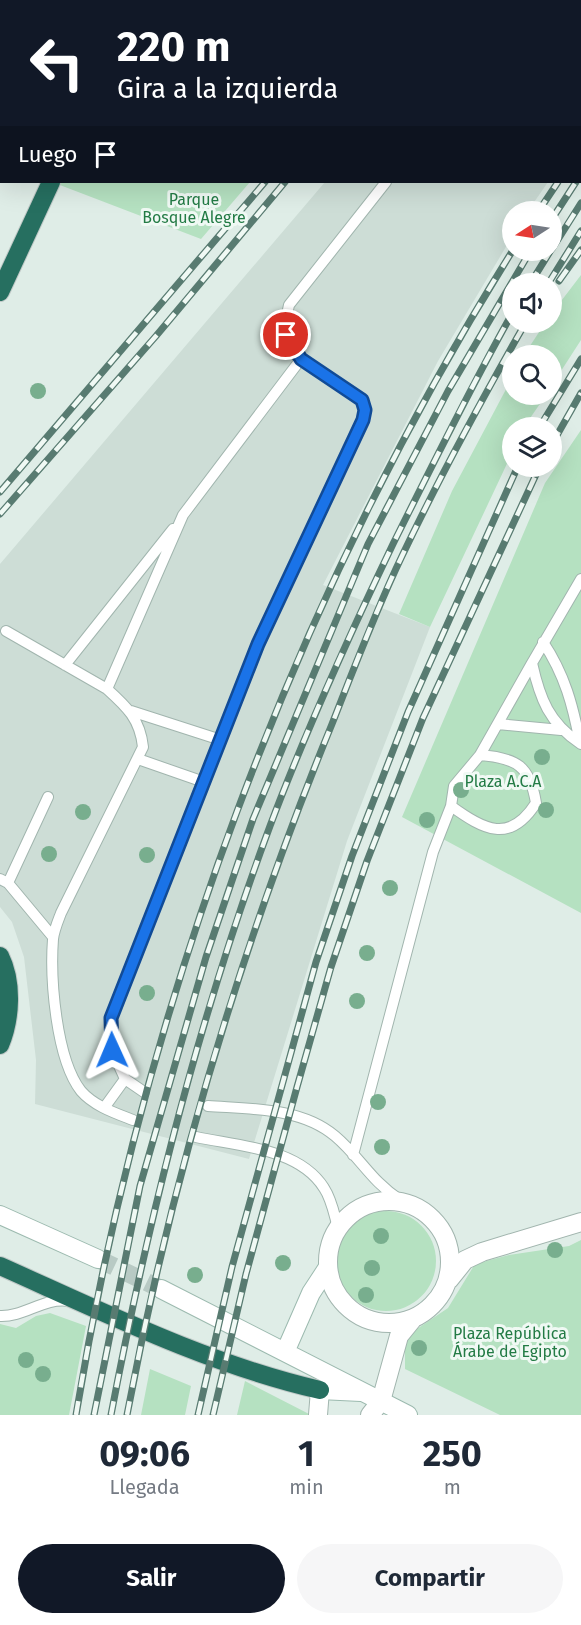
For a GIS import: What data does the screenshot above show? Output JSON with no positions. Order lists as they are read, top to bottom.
{
  "parks": ["Parque Bosque Alegre", "Plaza A.C.A", "Plaza República Árabe de Egipto"],
  "north": "left",
  "page": {
    "turn": ["220 m", "Gira a la izquierda"],
    "then": "Luego",
    "eta": [
      "09:06",
      "Llegada",
      "1",
      "min",
      "250",
      "m"
    ],
    "buttons": ["Salir", "Compartir"]
  }
}
